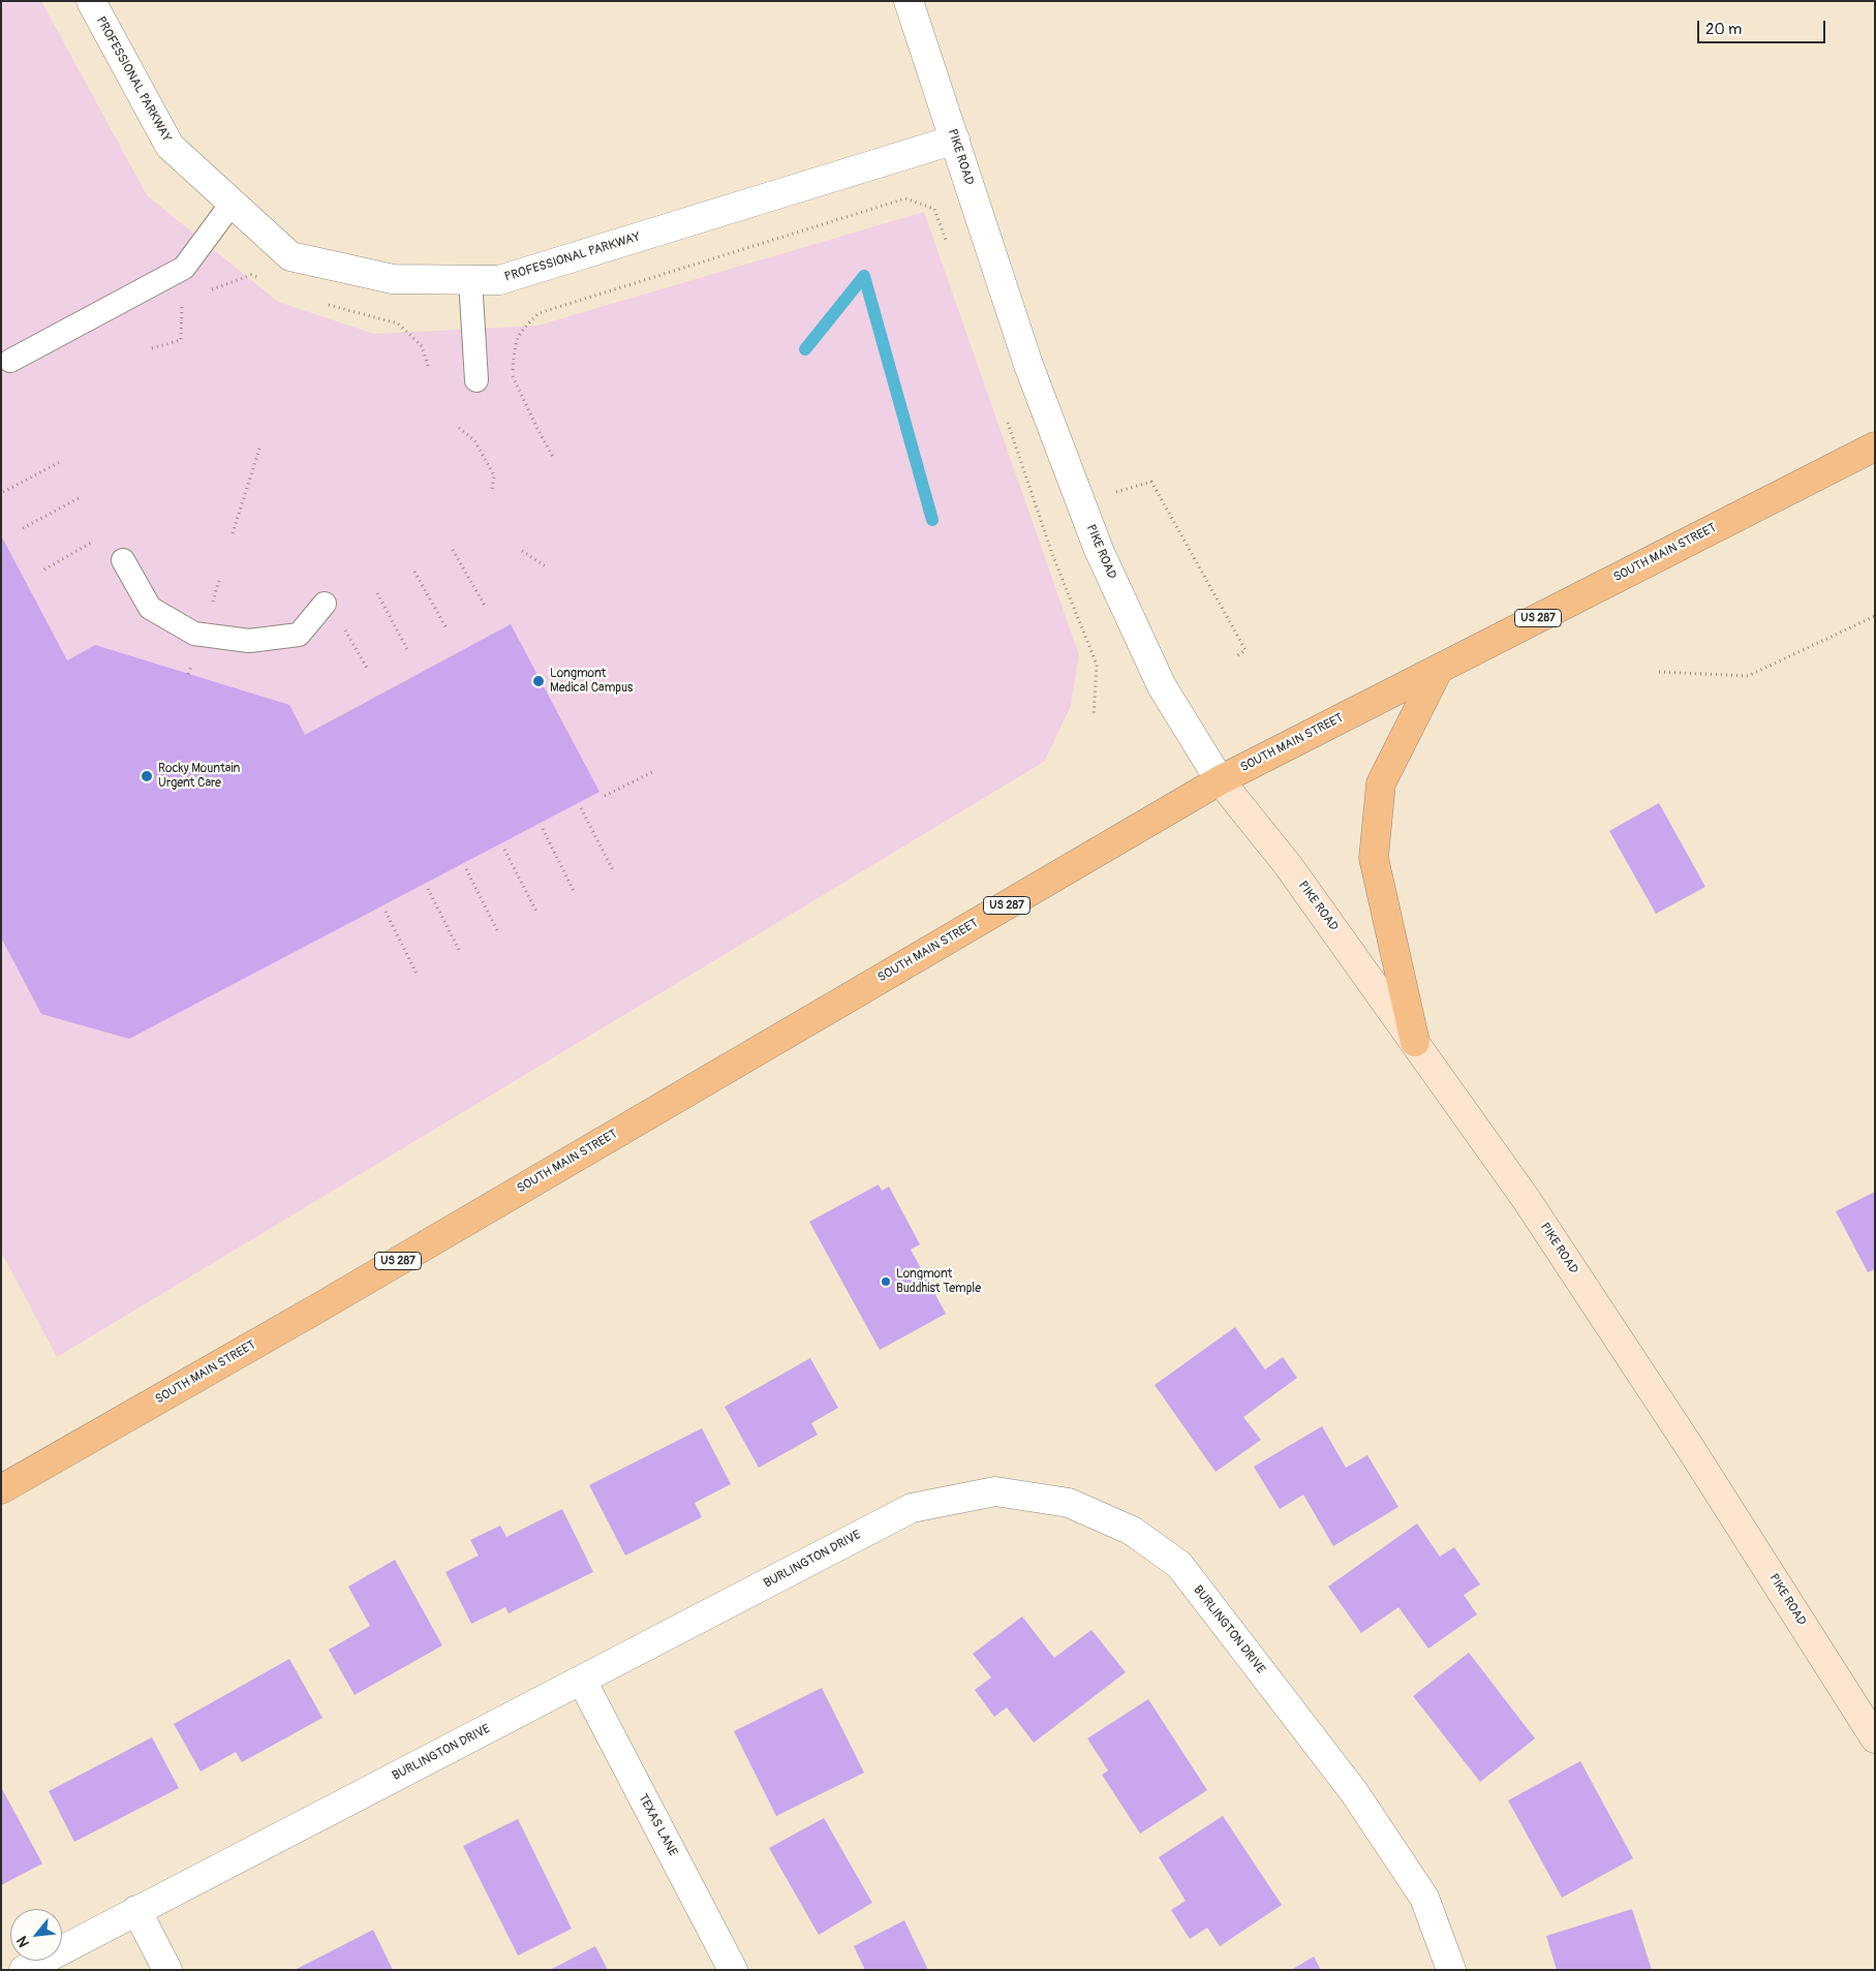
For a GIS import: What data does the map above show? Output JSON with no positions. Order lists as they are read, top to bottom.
{
  "streets": {
    "main road": ["PIKE ROAD", "SOUTH MAIN STREET", "US 287"],
    "street": ["PROFESSIONAL PARKWAY", "BURLINGTON DRIVE", "TEXAS LANE"]
  },
  "crossings": [
    ["PROFESSIONAL PARKWAY", "PIKE ROAD"],
    ["PIKE ROAD", "SOUTH MAIN STREET"],
    ["BURLINGTON DRIVE", "TEXAS LANE"]
  ],
  "places": ["Longmont Medical Campus", "Rocky Mountain Urgent Care", "Longmont Buddhist Temple"],
  "scale_bar": "20 m",
  "north": "bottom left"
}
